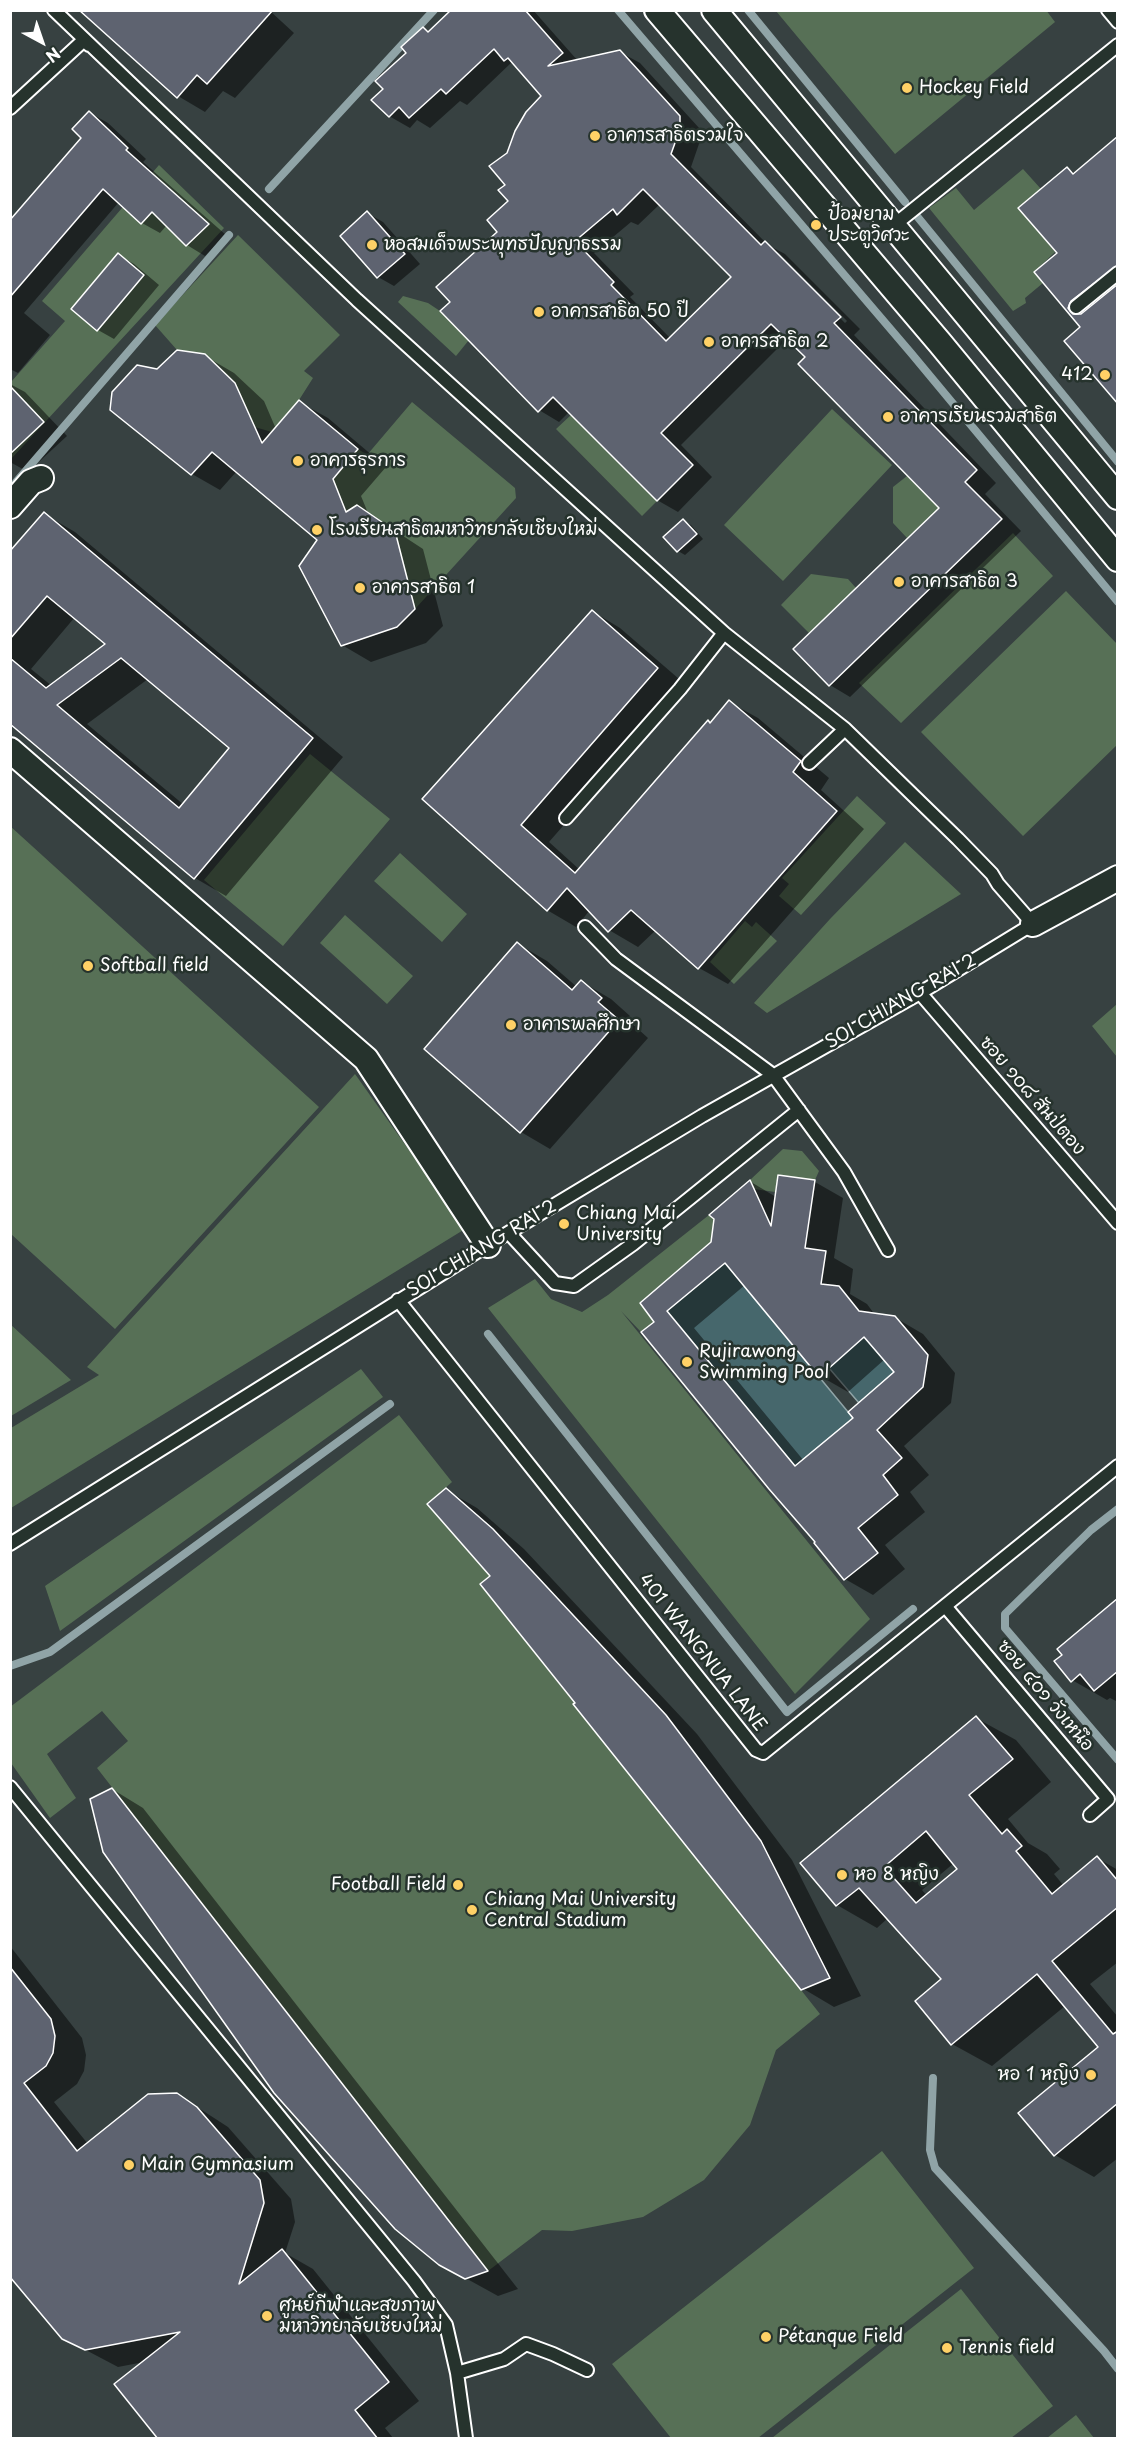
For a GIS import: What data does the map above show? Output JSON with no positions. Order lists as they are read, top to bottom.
{
  "streets": {
    "street": ["SOI CHIANG RAI 2"],
    "lane": ["ซอย ๑๐๘ สันป่ตอง", "401 WANGNUA LANE", "ซอย ๔๐๑ วังเหนึอ"]
  },
  "crossings": [
    ["SOI CHIANG RAI 2", "ซอย ๑๐๘ สันป่ตอง"],
    ["SOI CHIANG RAI 2", "401 WANGNUA LANE"],
    ["401 WANGNUA LANE", "ซอย ๔๐๑ วังเหนึอ"]
  ],
  "places": [
    "Hockey Field",
    "อาคารสาธิตรวมใจ",
    "ป้อมยาม ประตูวิศวะ",
    "หอสมเด็จพระพุทธปัญญาธรรม",
    "อาคารสาธิต 50 ปี",
    "อาคารสาธิต 2",
    "412",
    "อาคารเรียนรวมสาธิต",
    "อาคารธุรการ",
    "โรงเรียนสาธิตมหาวิทยาลัยเชียงใหม่",
    "อาคารสาธิต 3",
    "อาคารสาธิต 1",
    "Softball field",
    "อาคารพลศึกษา",
    "Chiang Mai University",
    "Rujirawong Swimming Pool",
    "หอ 8 หญิง",
    "Football Field",
    "Chiang Mai University Central Stadium",
    "หอ 1 หญิง",
    "Main Gymnasium",
    "ศูนย์กีฬาและสุขภาพ มหาวิทยาลัยเชียงใหม่",
    "Pétanque Field",
    "Tennis field"
  ],
  "north": "bottom right"
}
